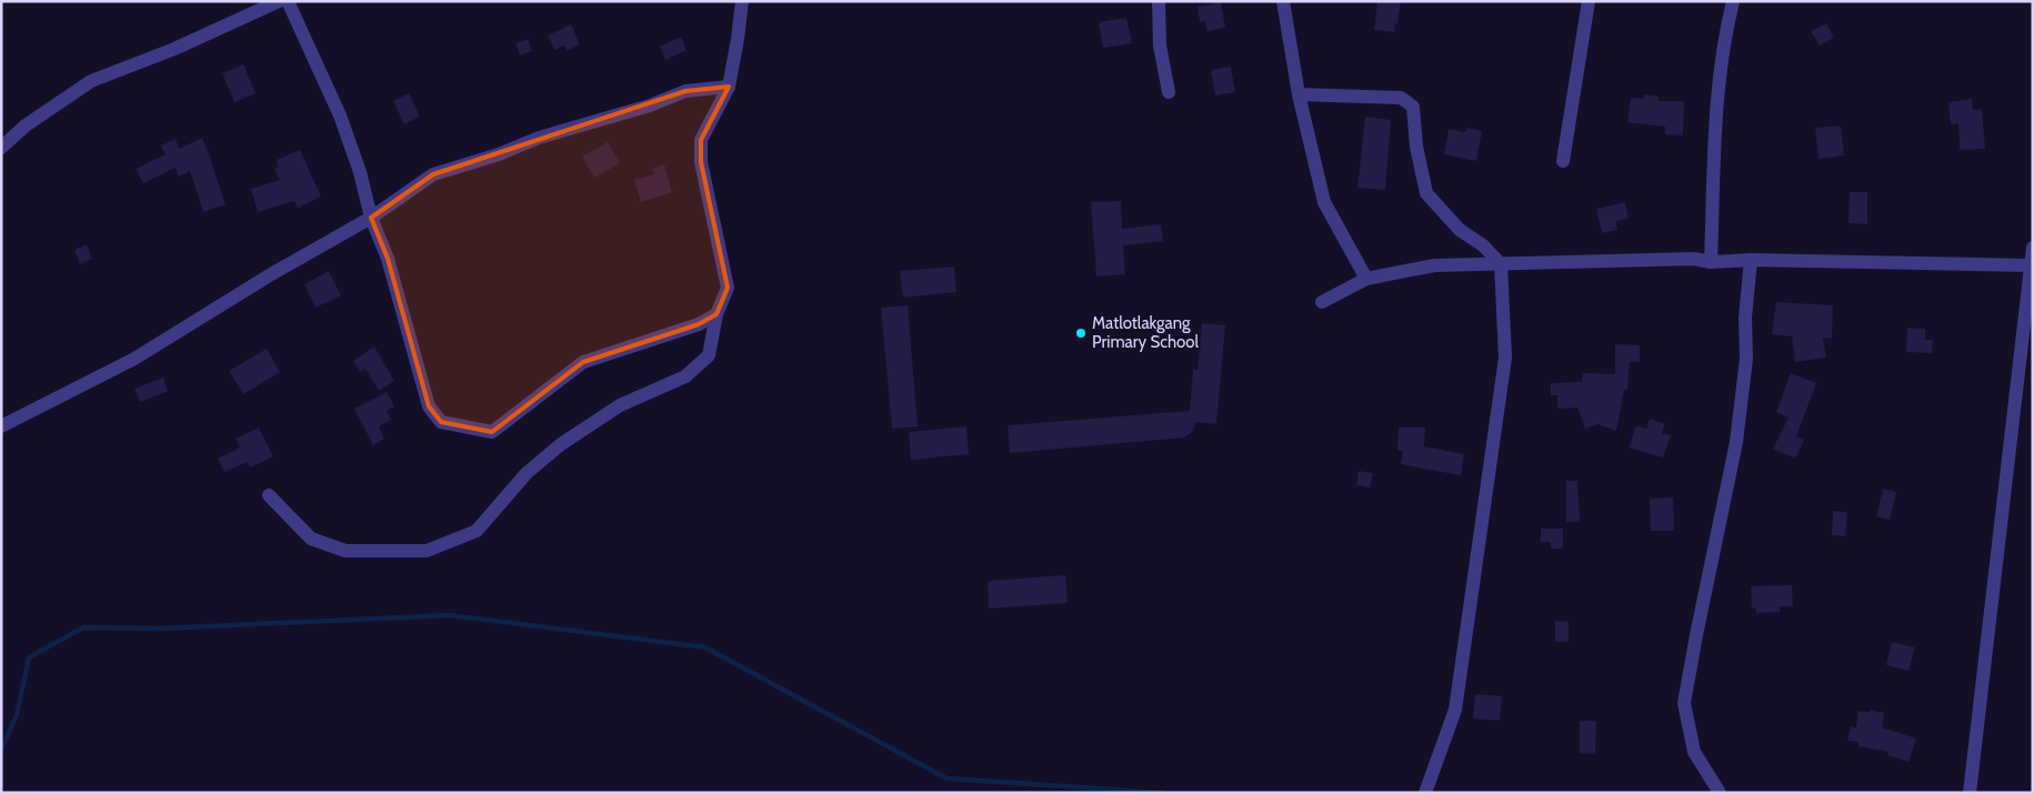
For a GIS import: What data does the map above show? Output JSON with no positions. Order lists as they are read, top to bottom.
{
  "places": ["Matlotlakgang Primary School"]
}
